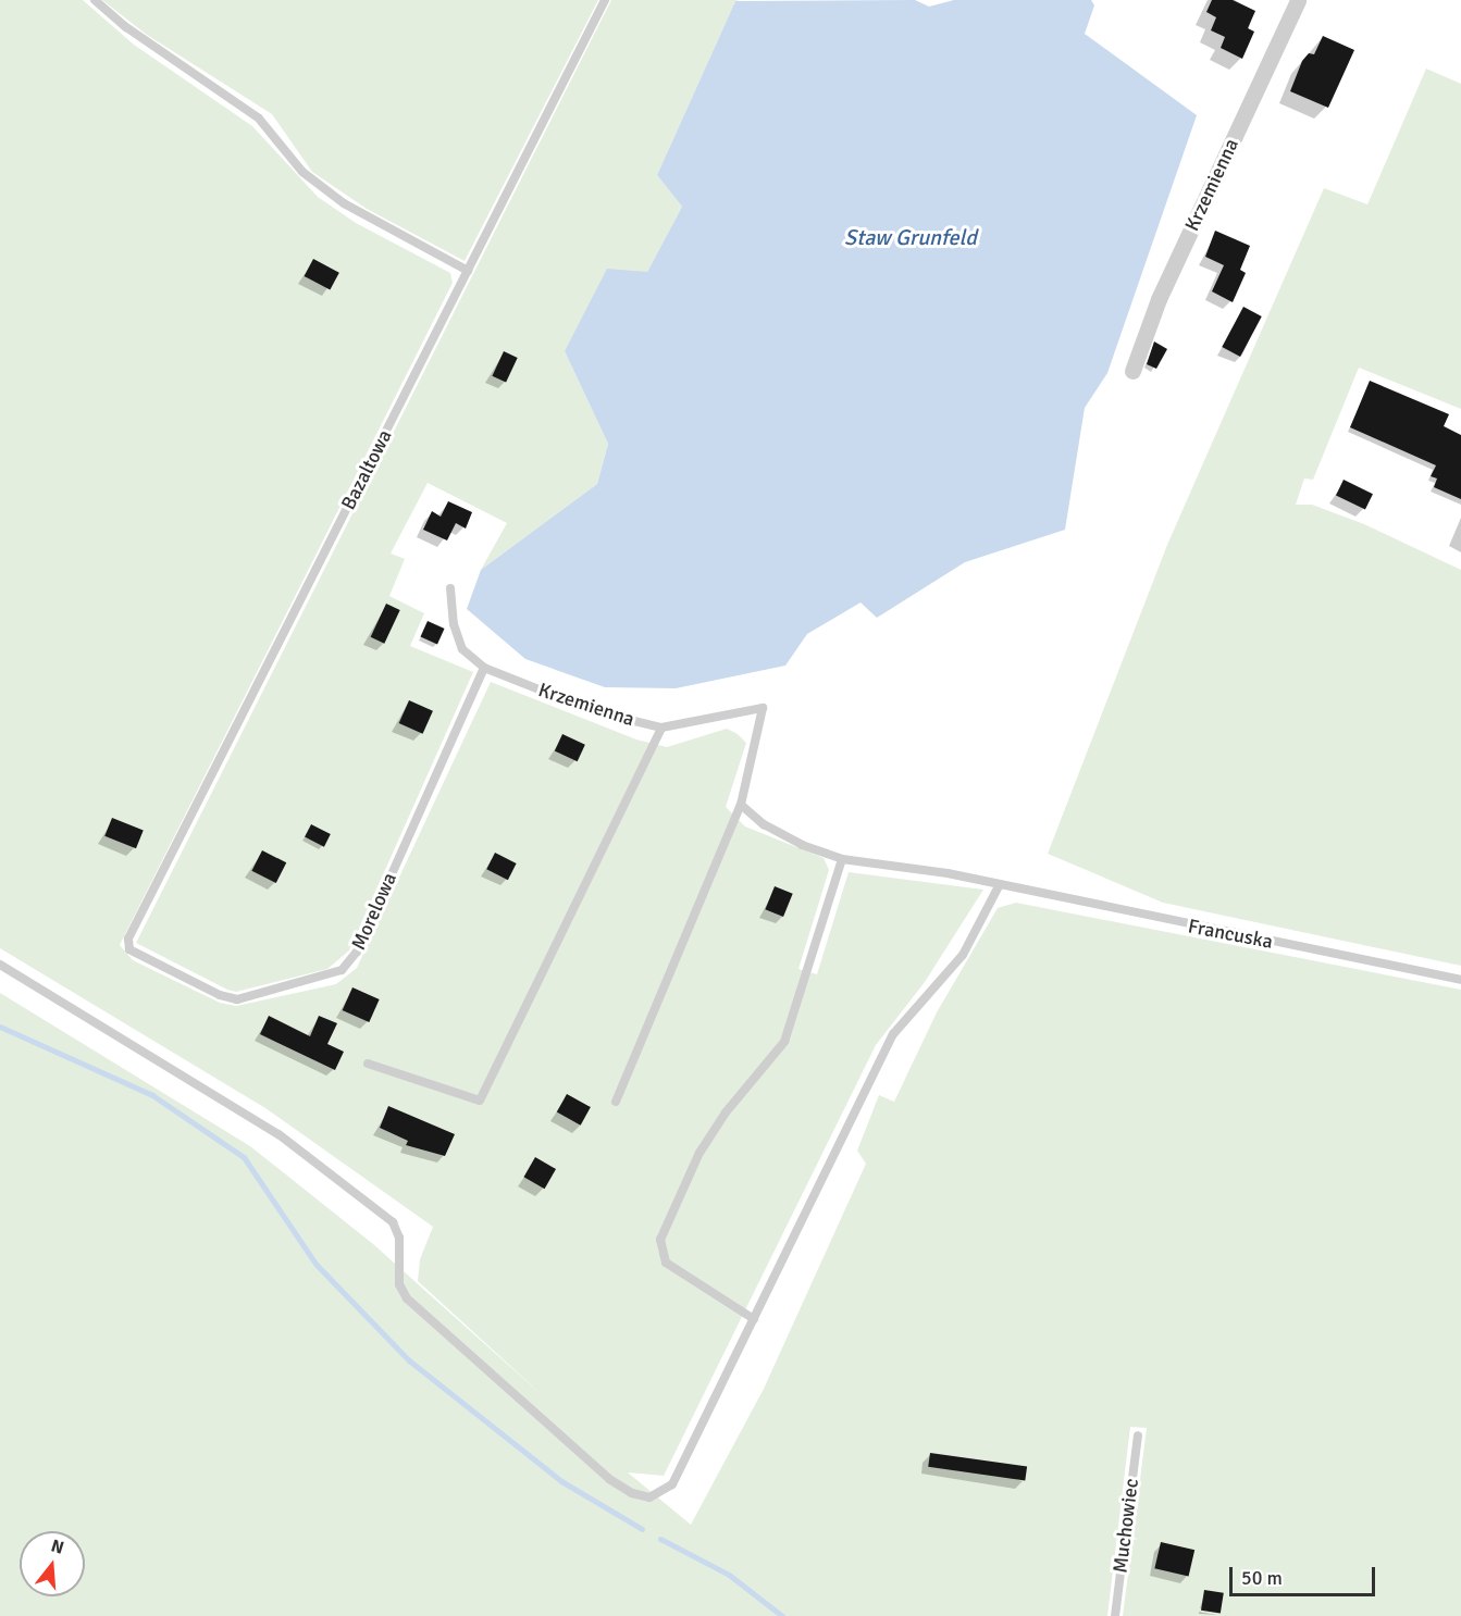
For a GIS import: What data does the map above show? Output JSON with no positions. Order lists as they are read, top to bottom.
{
  "streets": {
    "street": ["Krzemienna"],
    "lane": [
      "Bazaltowa",
      "Morelowa",
      "Francuska",
      "Muchowiec"
    ]
  },
  "crossings": [
    ["Krzemienna", "Morelowa"],
    ["Bazaltowa", "Morelowa"]
  ],
  "water": ["Staw Grunfeld"],
  "scale_bar": "50 m",
  "north": "top"
}
